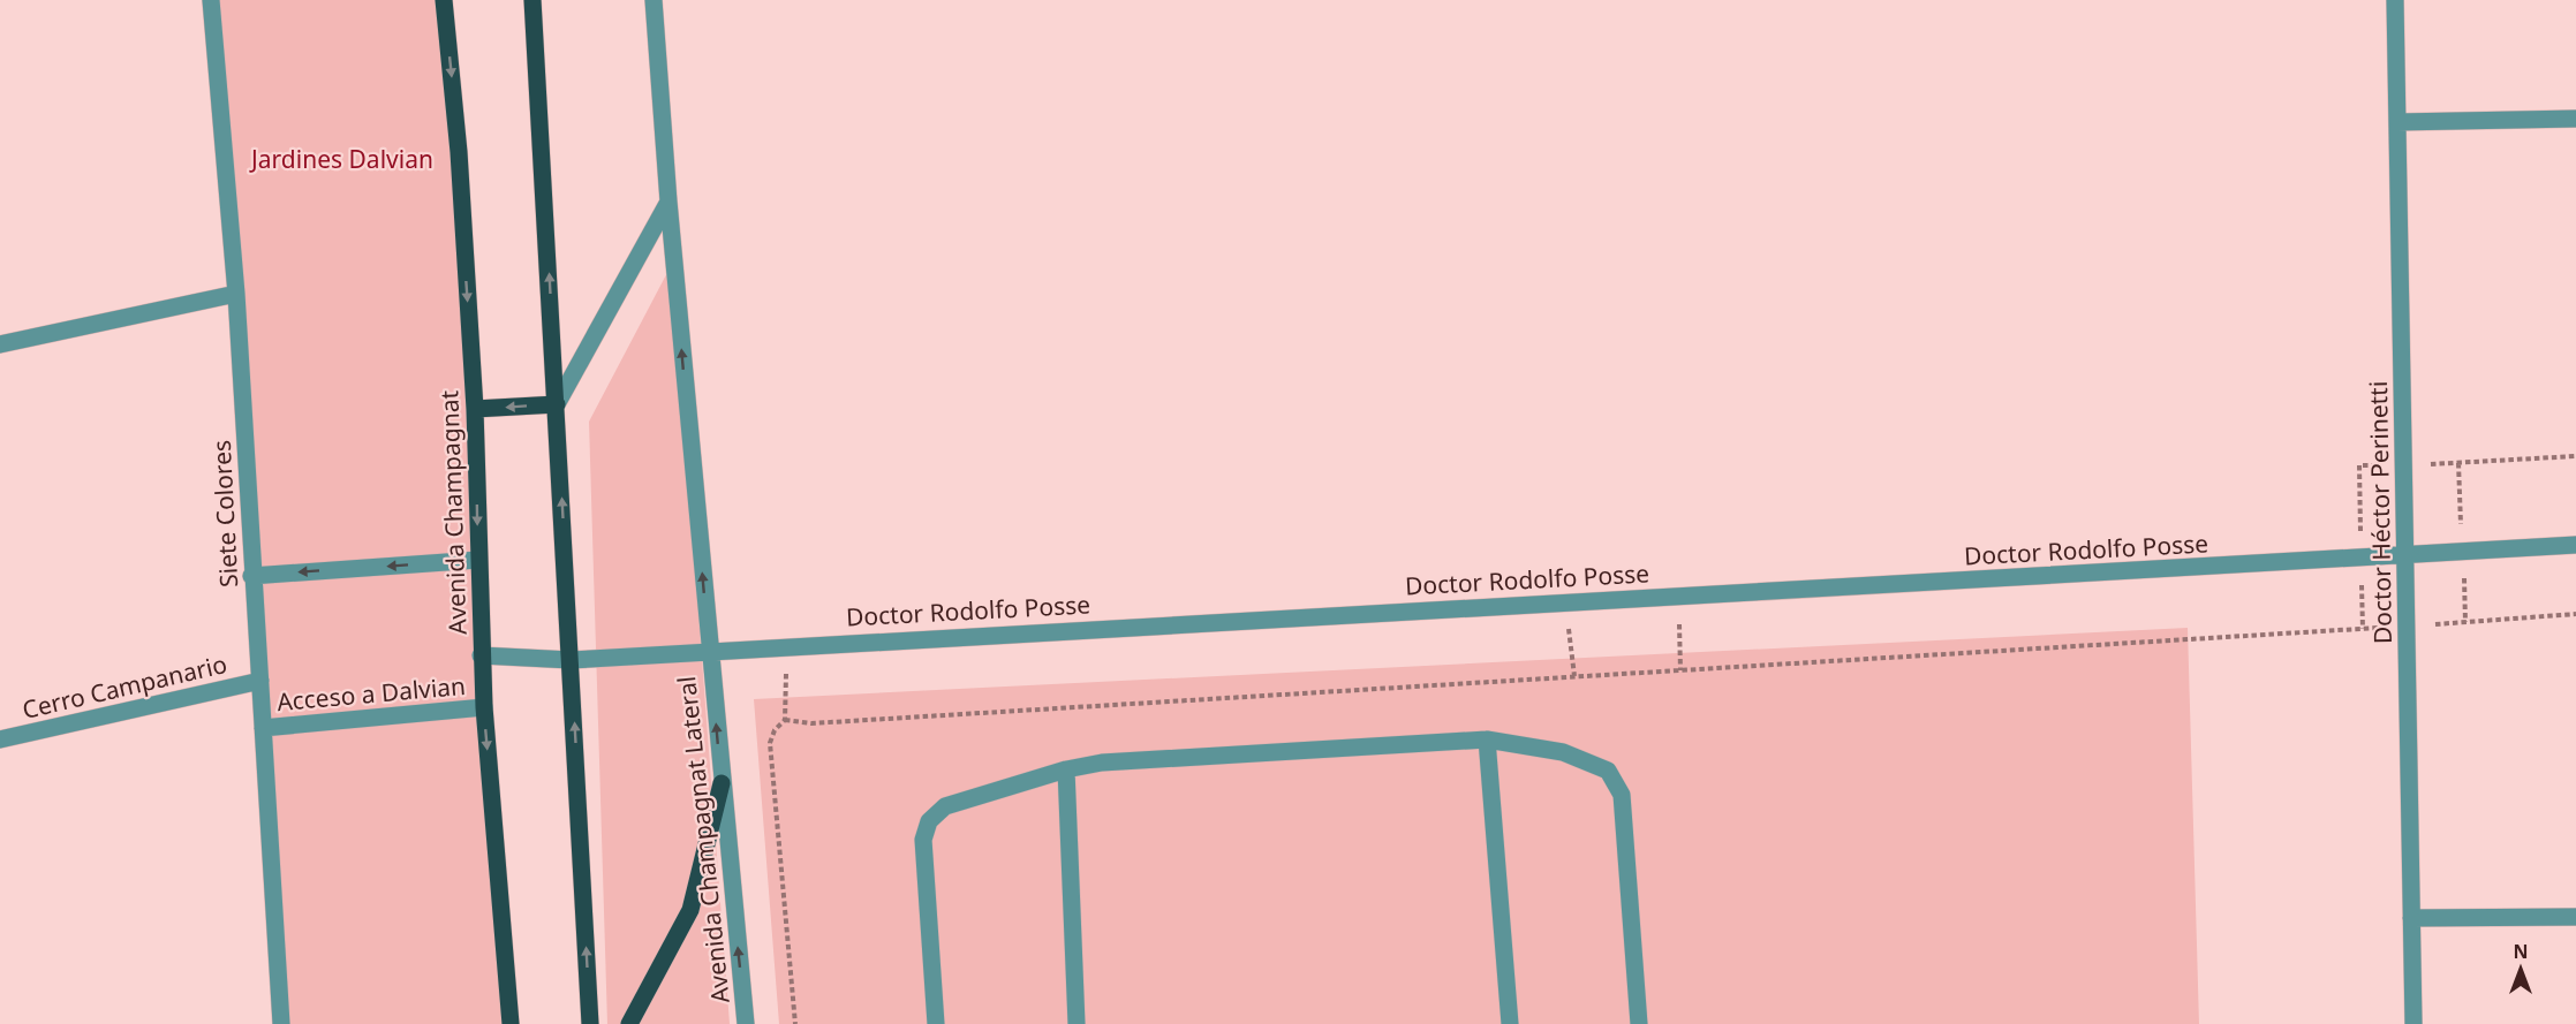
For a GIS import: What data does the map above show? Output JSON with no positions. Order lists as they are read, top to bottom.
{
  "streets": {
    "main road": ["Avenida Champagnat"],
    "street": [
      "Doctor Héctor Perinetti",
      "Siete Colores",
      "Doctor Rodolfo Posse",
      "Cerro Campanario",
      "Acceso a Dalvian",
      "Avenida Champagnat Lateral"
    ]
  },
  "crossings": [
    ["Avenida Champagnat", "Doctor Rodolfo Posse"],
    ["Avenida Champagnat", "Acceso a Dalvian"],
    ["Doctor Héctor Perinetti", "Doctor Rodolfo Posse"],
    ["Siete Colores", "Cerro Campanario"],
    ["Siete Colores", "Acceso a Dalvian"],
    ["Doctor Rodolfo Posse", "Avenida Champagnat Lateral"]
  ],
  "one_way": ["Avenida Champagnat Lateral"],
  "parks": ["Jardines Dalvian"],
  "north": "top"
}
